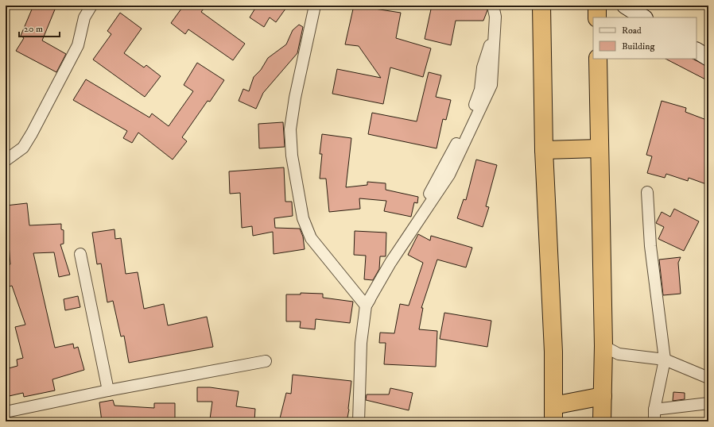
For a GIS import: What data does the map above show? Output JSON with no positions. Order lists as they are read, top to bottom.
{
  "legend": ["Road", "Building"],
  "scale_bar": "20 m"
}
